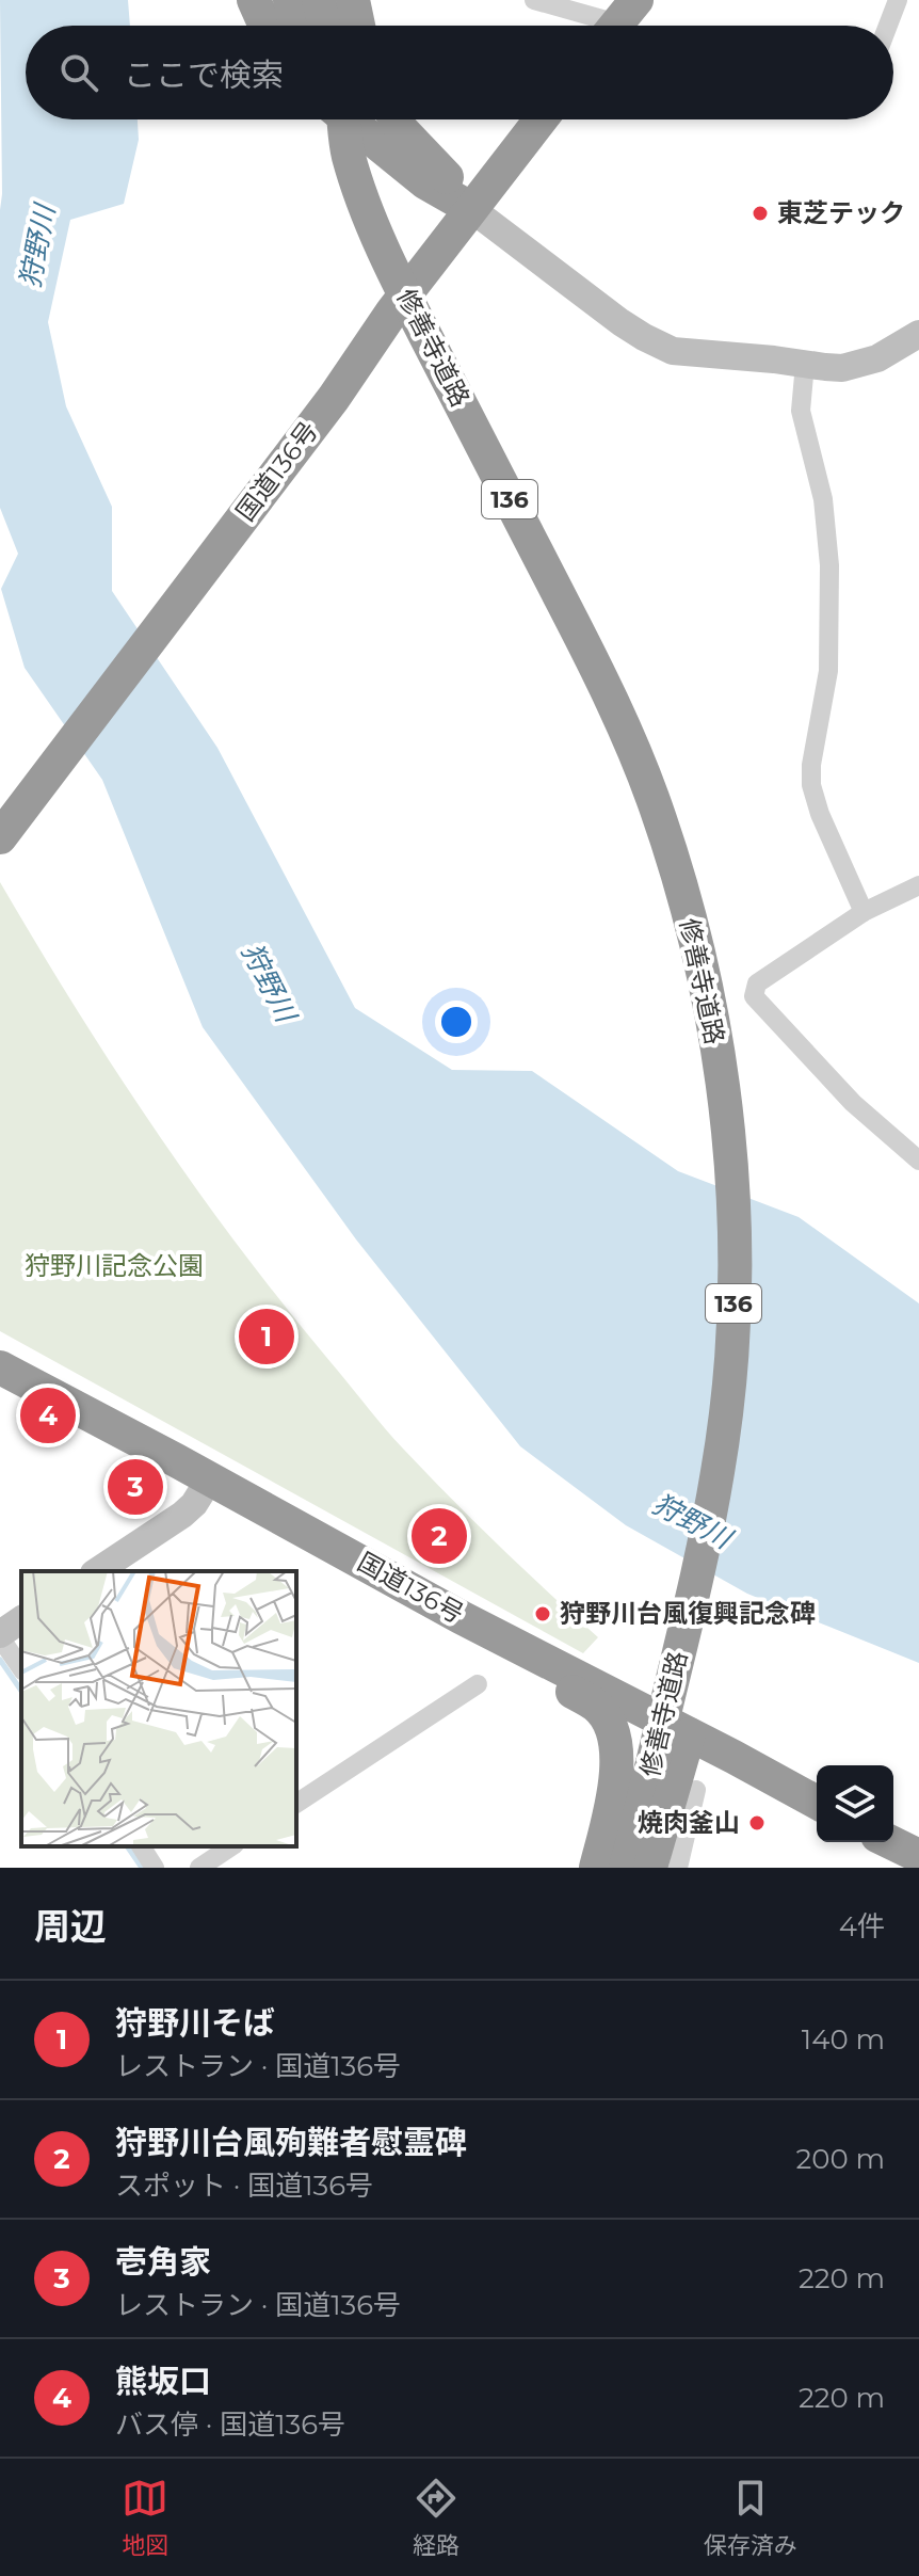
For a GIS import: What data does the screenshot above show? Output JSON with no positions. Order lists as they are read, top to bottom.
{
  "streets": {
    "highway": ["修善寺道路", "国道136号", "136"]
  },
  "water": ["狩野川"],
  "parks": ["狩野川記念公園"],
  "places": ["東芝テック", "狩野川台風復興記念碑", "焼肉釜山"],
  "page": {
    "search": "ここで検索",
    "pins": [
      "1",
      "4",
      "3",
      "2"
    ],
    "heading": ["周辺", "4件"],
    "list": [
      {
        "mark": "1",
        "name": "狩野川そば",
        "note": "レストラン · 国道136号",
        "value": "140 m"
      },
      {
        "mark": "2",
        "name": "狩野川台風殉難者慰霊碑",
        "note": "スポット · 国道136号",
        "value": "200 m"
      },
      {
        "mark": "3",
        "name": "壱角家",
        "note": "レストラン · 国道136号",
        "value": "220 m"
      },
      {
        "mark": "4",
        "name": "熊坂口",
        "note": "バス停 · 国道136号",
        "value": "220 m"
      }
    ],
    "nav": ["地図", "経路", "保存済み"]
  }
}
